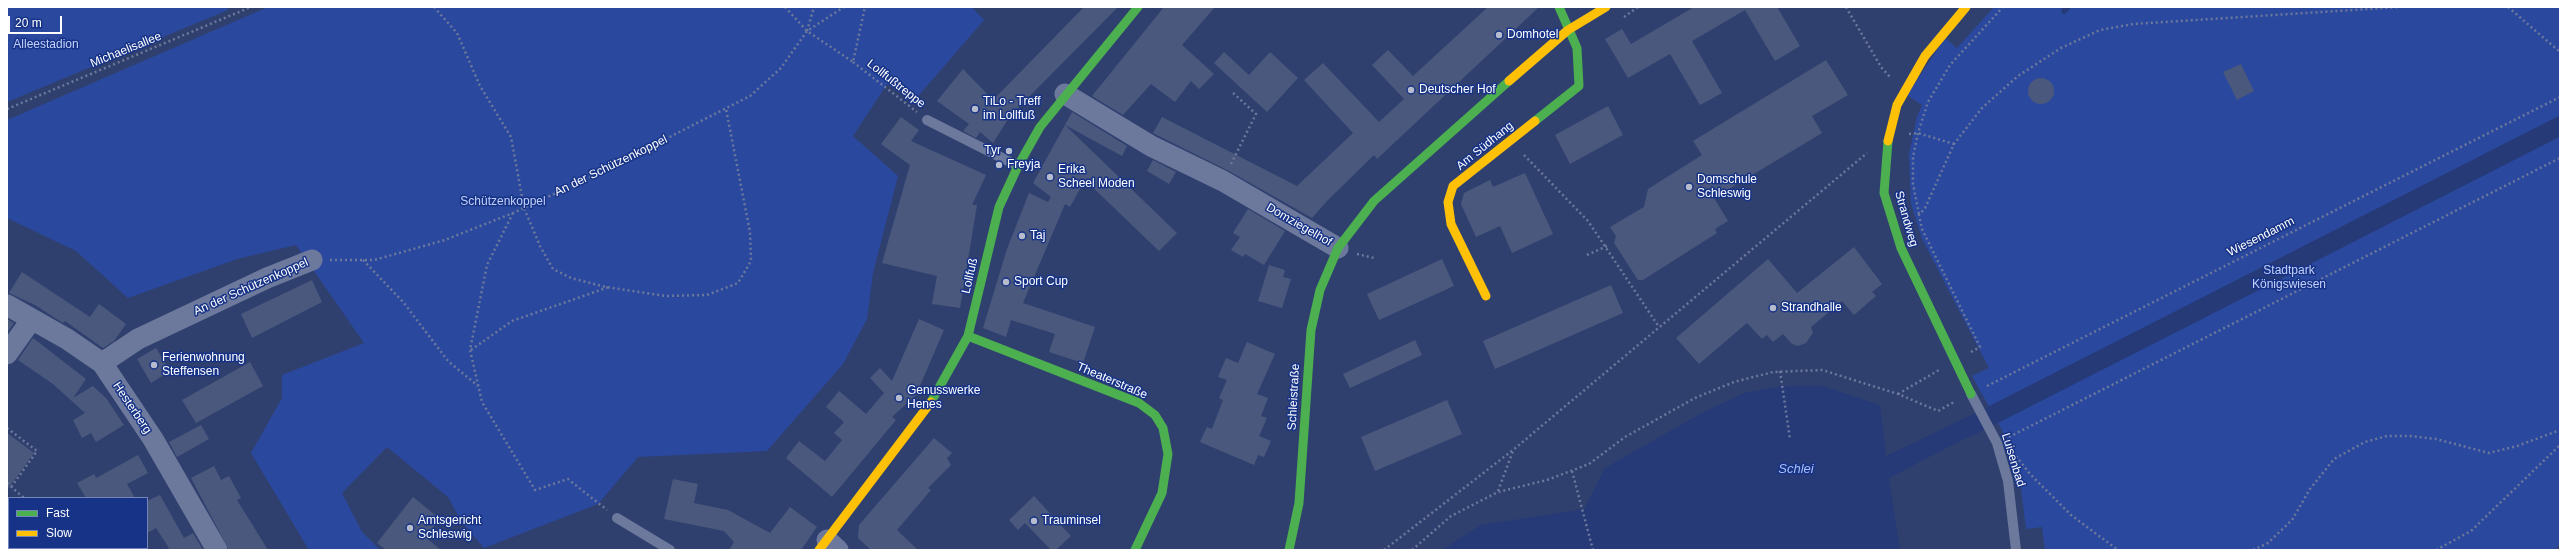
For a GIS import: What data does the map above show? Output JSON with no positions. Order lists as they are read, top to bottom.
{
  "streets": {
    "street": [
      "Am Südhang",
      "An der Schützenkoppel",
      "Strandweg",
      "Domziegelhof",
      "Lollfuß",
      "Theaterstraße",
      "Schleistraße",
      "Hesterberg",
      "Luisenbad"
    ],
    "path": ["Michaelisallee", "Lollfußtreppe", "Wiesendamm"]
  },
  "crossings": [
    ["Lollfußtreppe", "An der Schützenkoppel"],
    ["Am Südhang", "Domziegelhof"],
    ["An der Schützenkoppel", "Hesterberg"],
    ["Strandweg", "Luisenbad"],
    ["Domziegelhof", "Lollfuß"],
    ["Domziegelhof", "Schleistraße"],
    ["Wiesendamm", "Luisenbad"],
    ["Lollfuß", "Theaterstraße"]
  ],
  "water": ["Schlei"],
  "parks": ["Alleestadion", "Schützenkoppel", "Stadtpark Königswiesen"],
  "places": [
    "Domhotel",
    "Deutscher Hof",
    "TiLo - Treff im Lollfuß",
    "Tyr",
    "Freyja",
    "Erika Scheel Moden",
    "Domschule Schleswig",
    "Taj",
    "Sport Cup",
    "Strandhalle",
    "Ferienwohnung Steffensen",
    "Genusswerke Henes",
    "Trauminsel",
    "Amtsgericht Schleswig"
  ],
  "legend": ["Fast", "Slow"],
  "scale_bar": "20 m"
}
